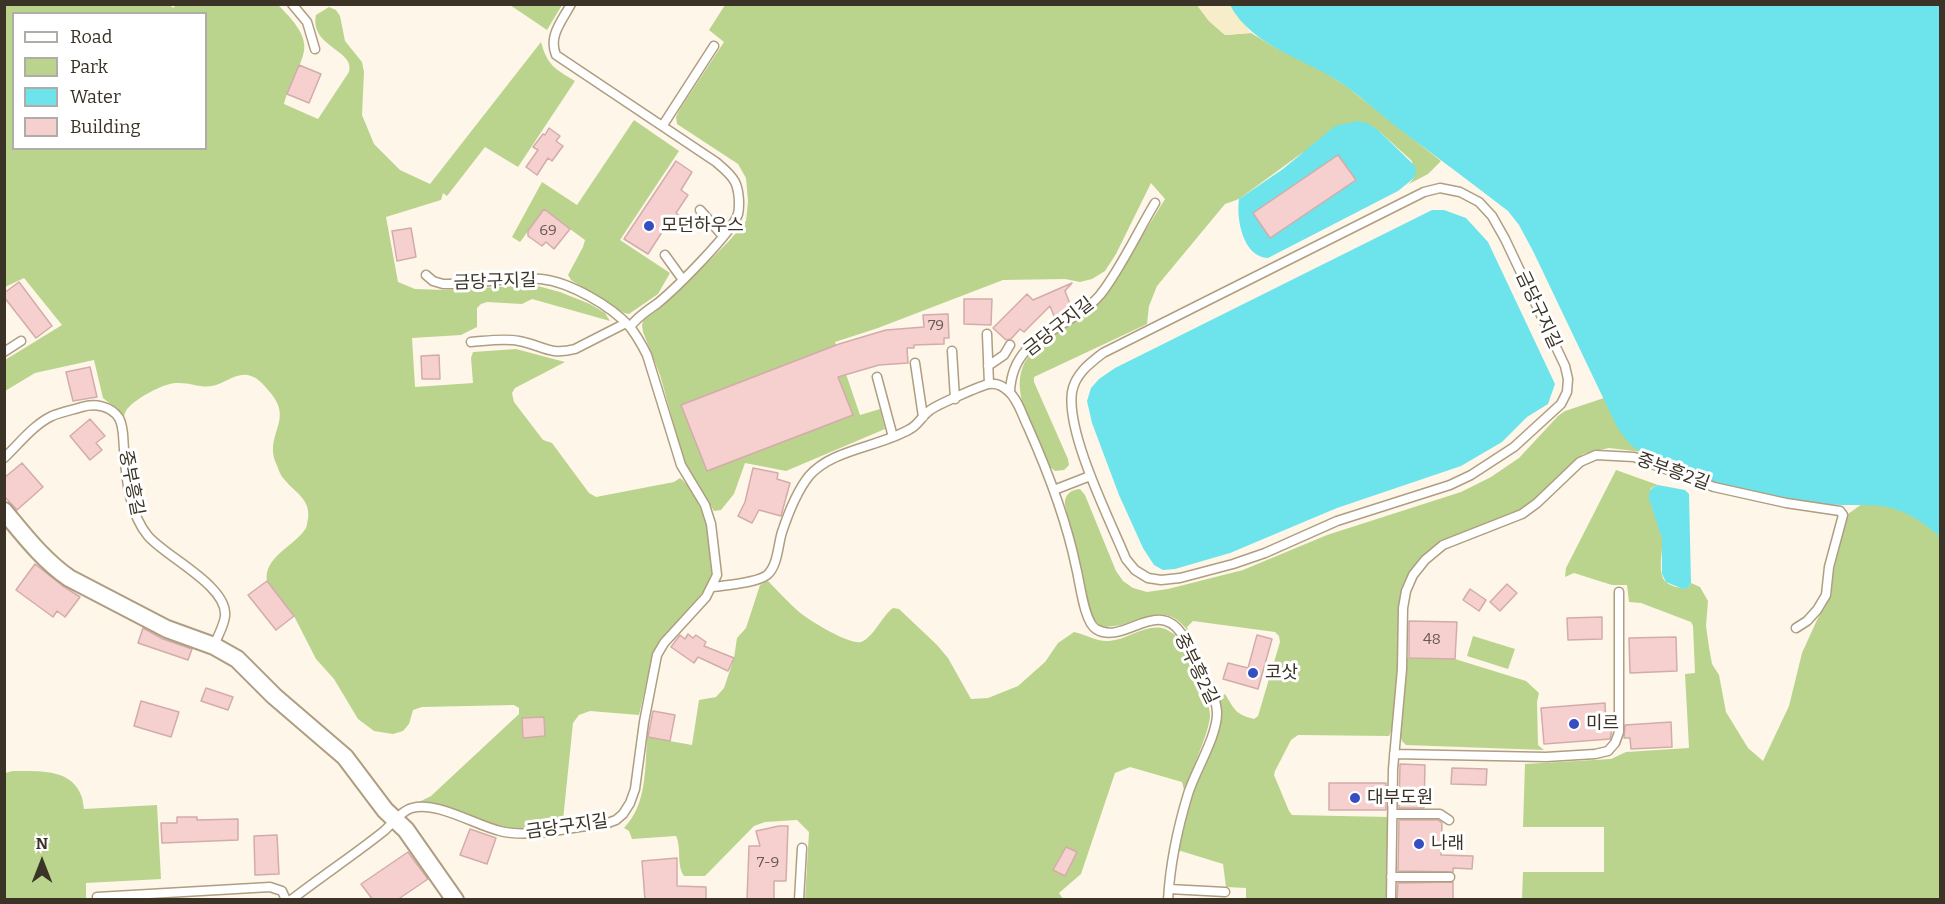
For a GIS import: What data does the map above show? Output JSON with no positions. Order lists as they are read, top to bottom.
{
  "streets": {
    "lane": ["금당구지길", "중부흥2길", "중부흥길"]
  },
  "places": [
    "모던하우스",
    "코삿",
    "미르",
    "대부도원",
    "나래"
  ],
  "house_numbers": [
    "69",
    "79",
    "48",
    "7-9"
  ],
  "legend": [
    "Road",
    "Park",
    "Water",
    "Building"
  ],
  "north": "top"
}
